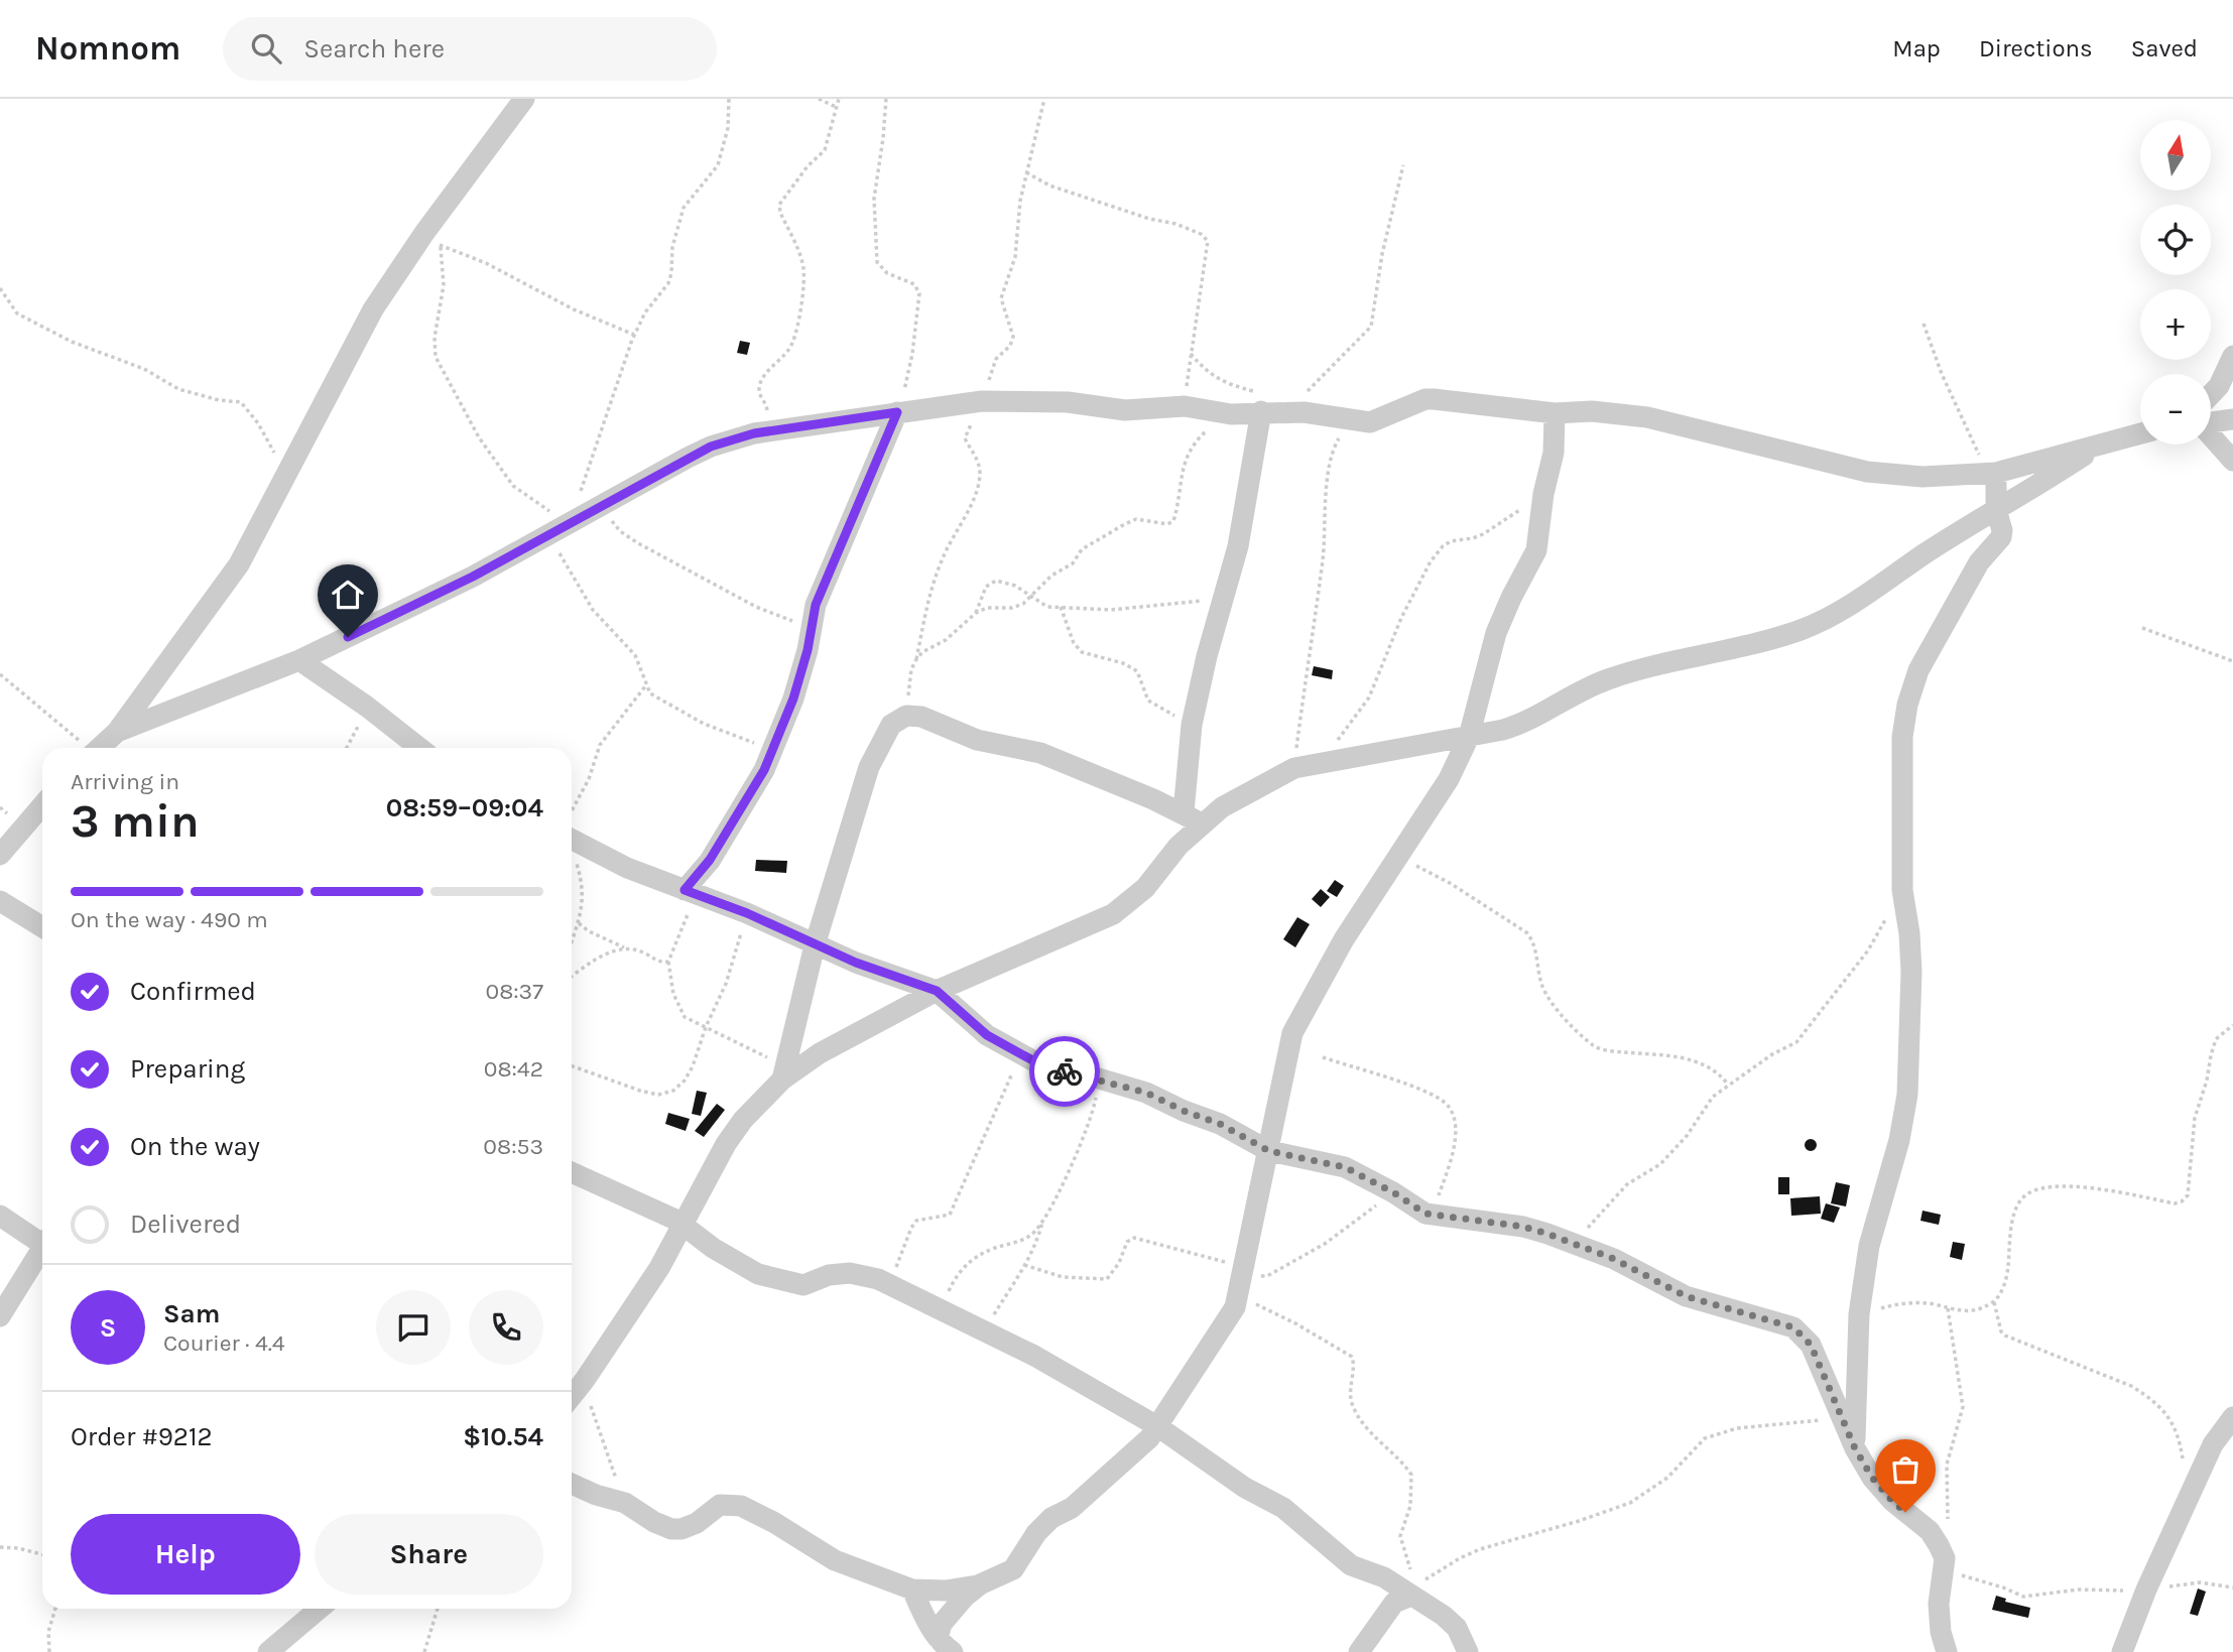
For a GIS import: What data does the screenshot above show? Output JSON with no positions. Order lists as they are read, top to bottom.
{
  "north": "top",
  "page": {
    "header": "Nomnom",
    "search": "Search here",
    "nav": ["Map", "Directions", "Saved"],
    "map_buttons": ["+", "−"],
    "heading": ["3 min", "Arriving in", "08:59–09:04"],
    "panel": [
      "Sam",
      "Courier · 4.4",
      "Order #9212",
      "$10.54"
    ],
    "bar": "On the way · 490 m",
    "list": [
      ["Confirmed", "08:37"],
      ["Preparing", "08:42"],
      ["On the way", "08:53"],
      "Delivered"
    ],
    "round": "S",
    "buttons": ["Help", "Share"]
  }
}
